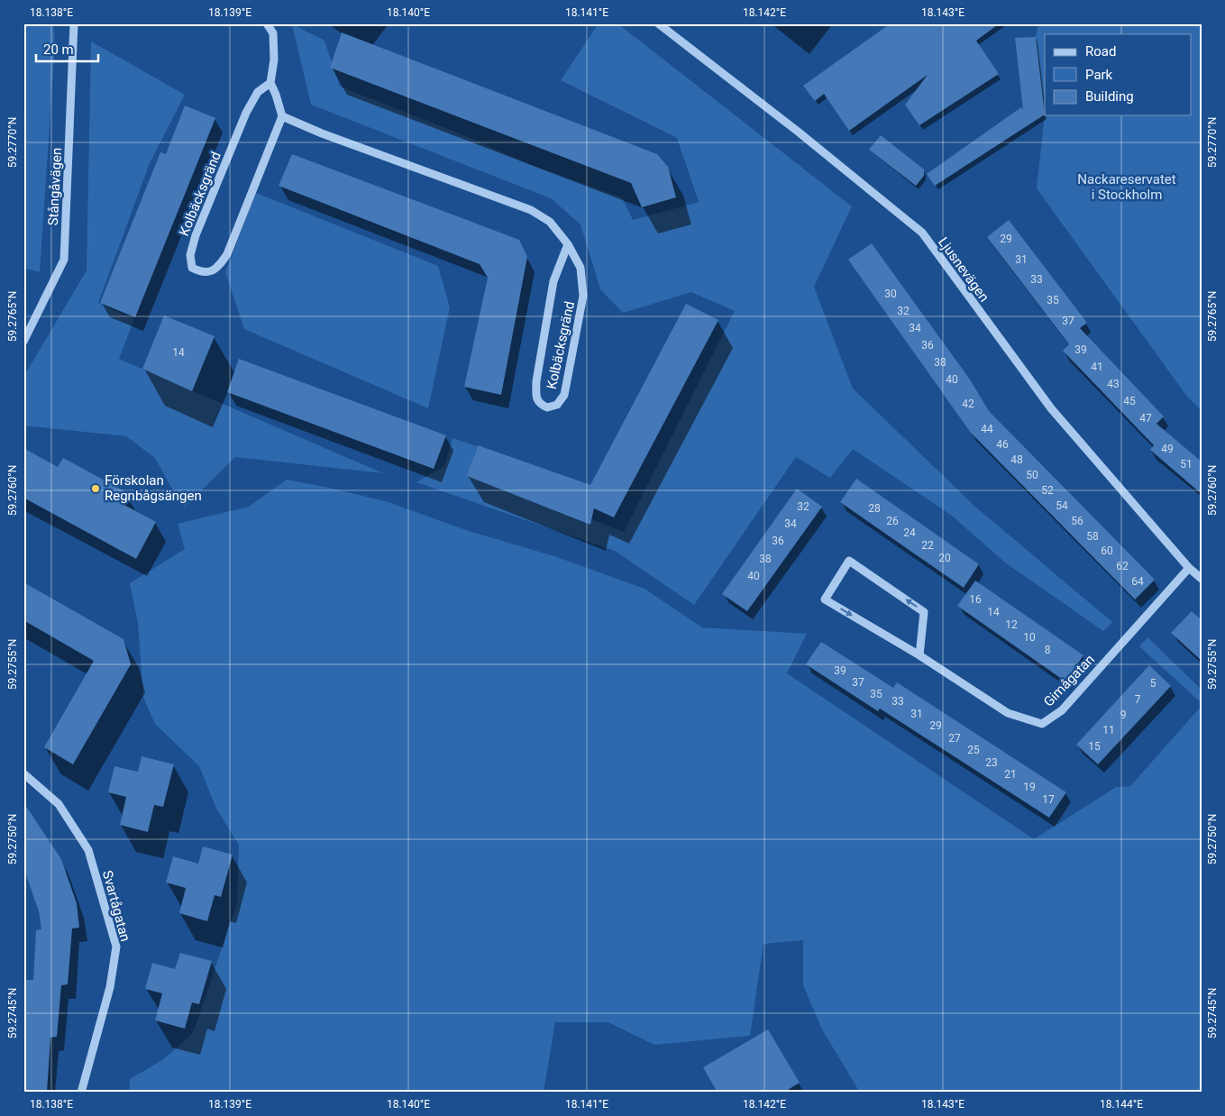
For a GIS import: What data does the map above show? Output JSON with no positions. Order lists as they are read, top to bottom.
{
  "streets": {
    "street": [
      "Stångåvägen",
      "Kolbäcksgränd",
      "Ljusnevägen",
      "Gimågatan",
      "Svartågatan"
    ]
  },
  "crossings": [
    ["Ljusnevägen", "Gimågatan"]
  ],
  "parks": ["Nackareservatet i Stockholm"],
  "places": ["Förskolan Regnbågsängen"],
  "house_numbers": [
    "29",
    "31",
    "33",
    "30",
    "35",
    "32",
    "37",
    "34",
    "36",
    "39",
    "14",
    "38",
    "41",
    "40",
    "43",
    "45",
    "42",
    "47",
    "44",
    "46",
    "49",
    "48",
    "51",
    "50",
    "52",
    "54",
    "32",
    "28",
    "26",
    "56",
    "34",
    "24",
    "58",
    "36",
    "22",
    "60",
    "20",
    "38",
    "62",
    "40",
    "64",
    "16",
    "14",
    "12",
    "10",
    "8",
    "39",
    "37",
    "5",
    "35",
    "7",
    "33",
    "31",
    "9",
    "29",
    "11",
    "27",
    "15",
    "25",
    "23",
    "21",
    "19",
    "17"
  ],
  "legend": ["Road", "Park", "Building"],
  "scale_bar": "20 m",
  "coordinates": [
    "18.138°E",
    "18.139°E",
    "18.140°E",
    "18.141°E",
    "18.142°E",
    "18.143°E",
    "59.2770°N",
    "59.2765°N",
    "59.2760°N",
    "59.2755°N",
    "59.2750°N",
    "59.2745°N",
    "18.144°E"
  ]
}
